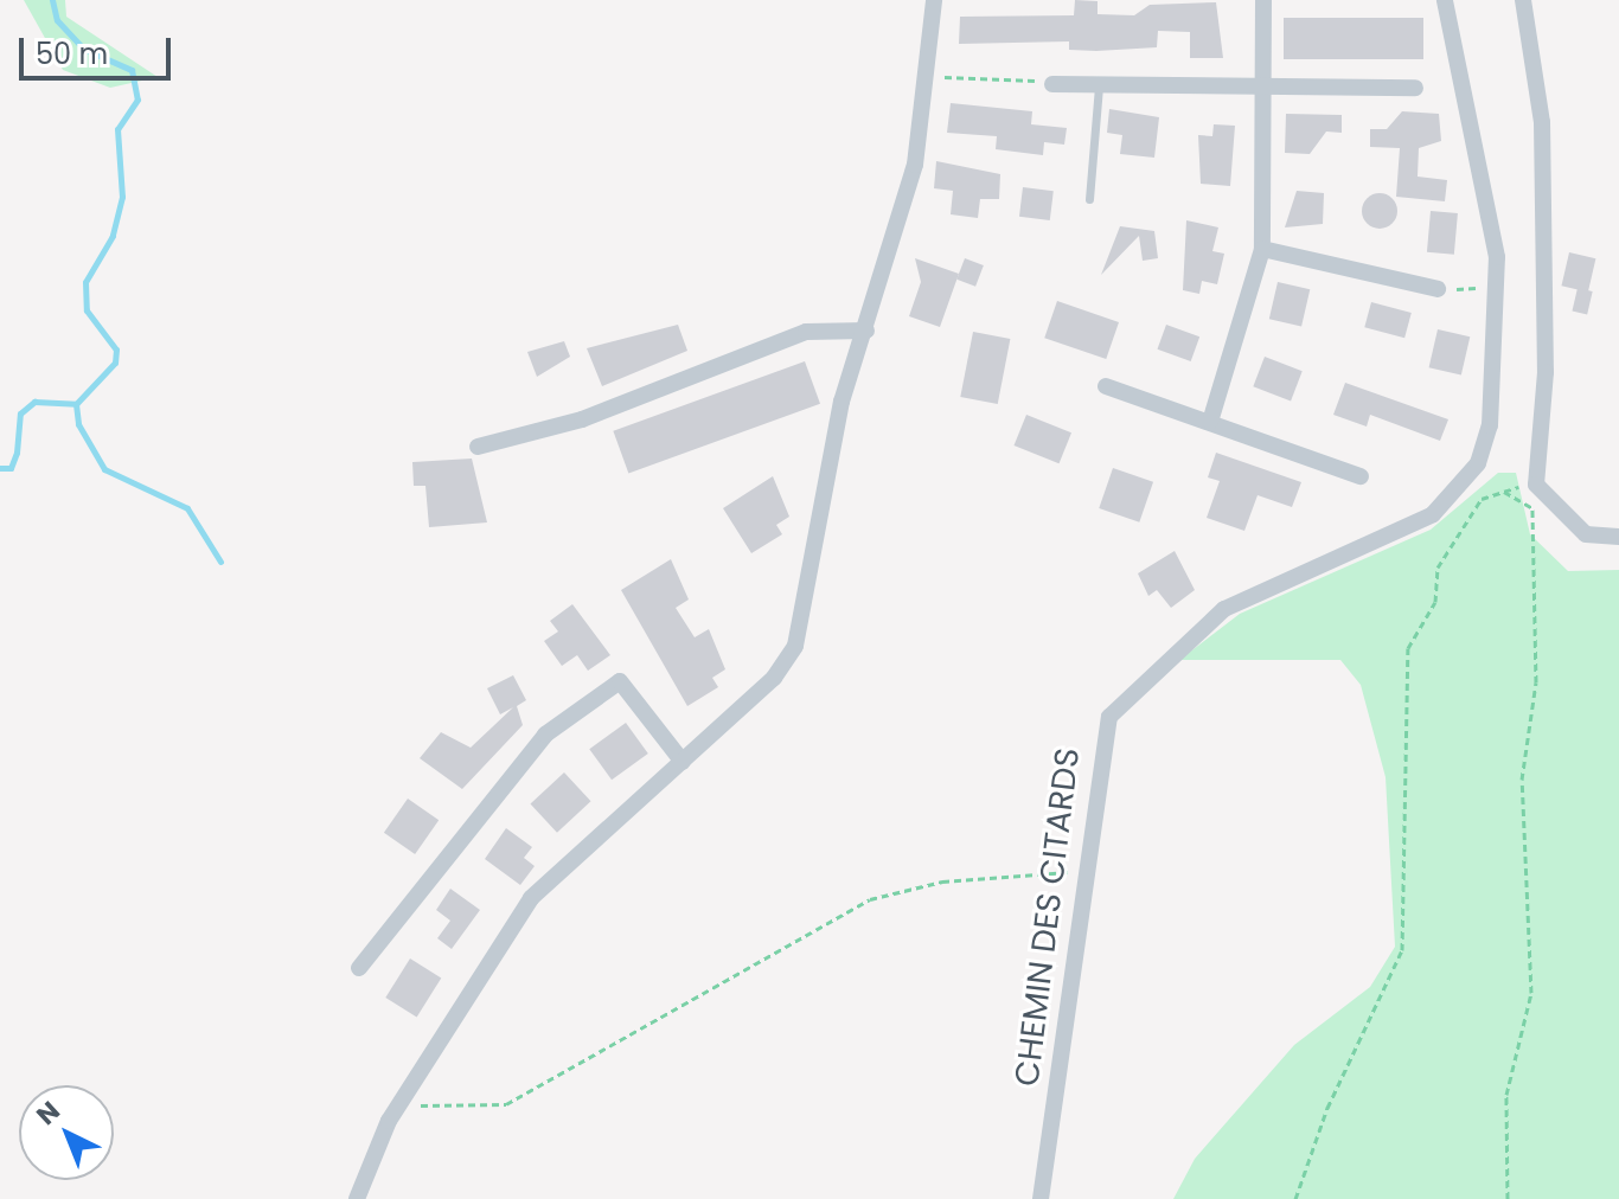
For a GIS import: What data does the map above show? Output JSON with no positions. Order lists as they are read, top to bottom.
{
  "streets": {
    "street": ["CHEMIN DES CITARDS"]
  },
  "scale_bar": "50 m",
  "north": "top left"
}
